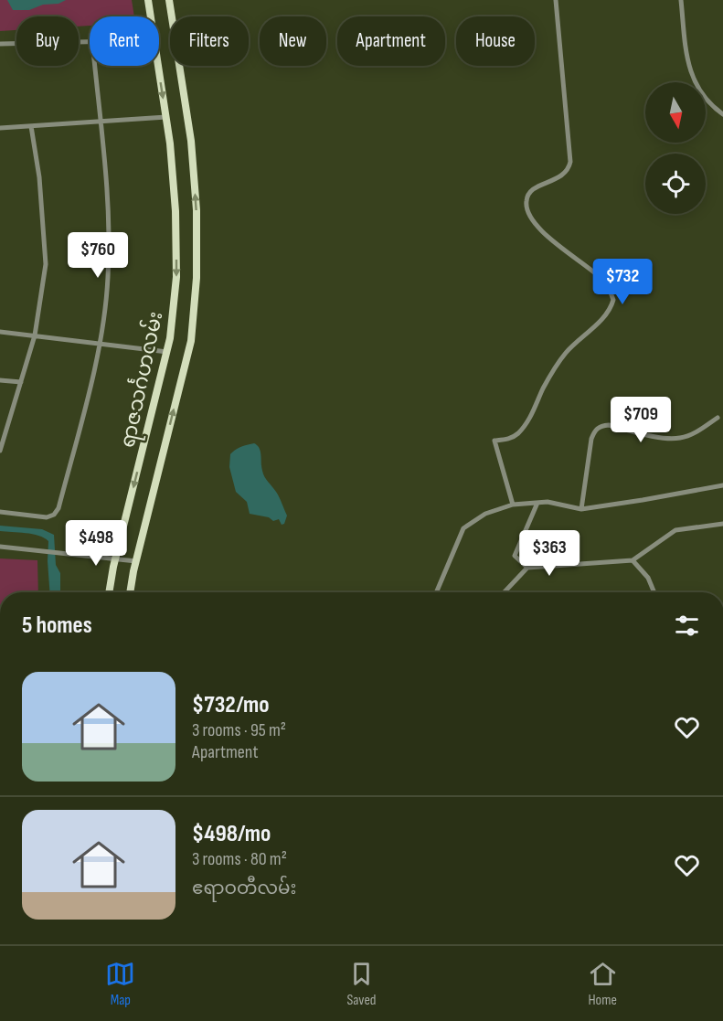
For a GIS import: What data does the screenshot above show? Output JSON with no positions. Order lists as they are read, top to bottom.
{
  "streets": {
    "main road": ["ရာဇသင်္ဂဟလမ်း"]
  },
  "north": "bottom",
  "page": {
    "chip": [
      "Buy",
      "Rent",
      "Filters",
      "New",
      "Apartment",
      "House"
    ],
    "price": [
      "$760",
      "$732",
      "$709",
      "$498",
      "$363"
    ],
    "heading": "5 homes",
    "list": [
      {
        "name": "$732/mo",
        "note": "3 rooms · 95 m² · Apartment"
      },
      {
        "name": "$498/mo",
        "note": "3 rooms · 80 m² · ဧရာဝတီလမ်း"
      }
    ],
    "tabs": ["Map", "Saved", "Home"]
  }
}
